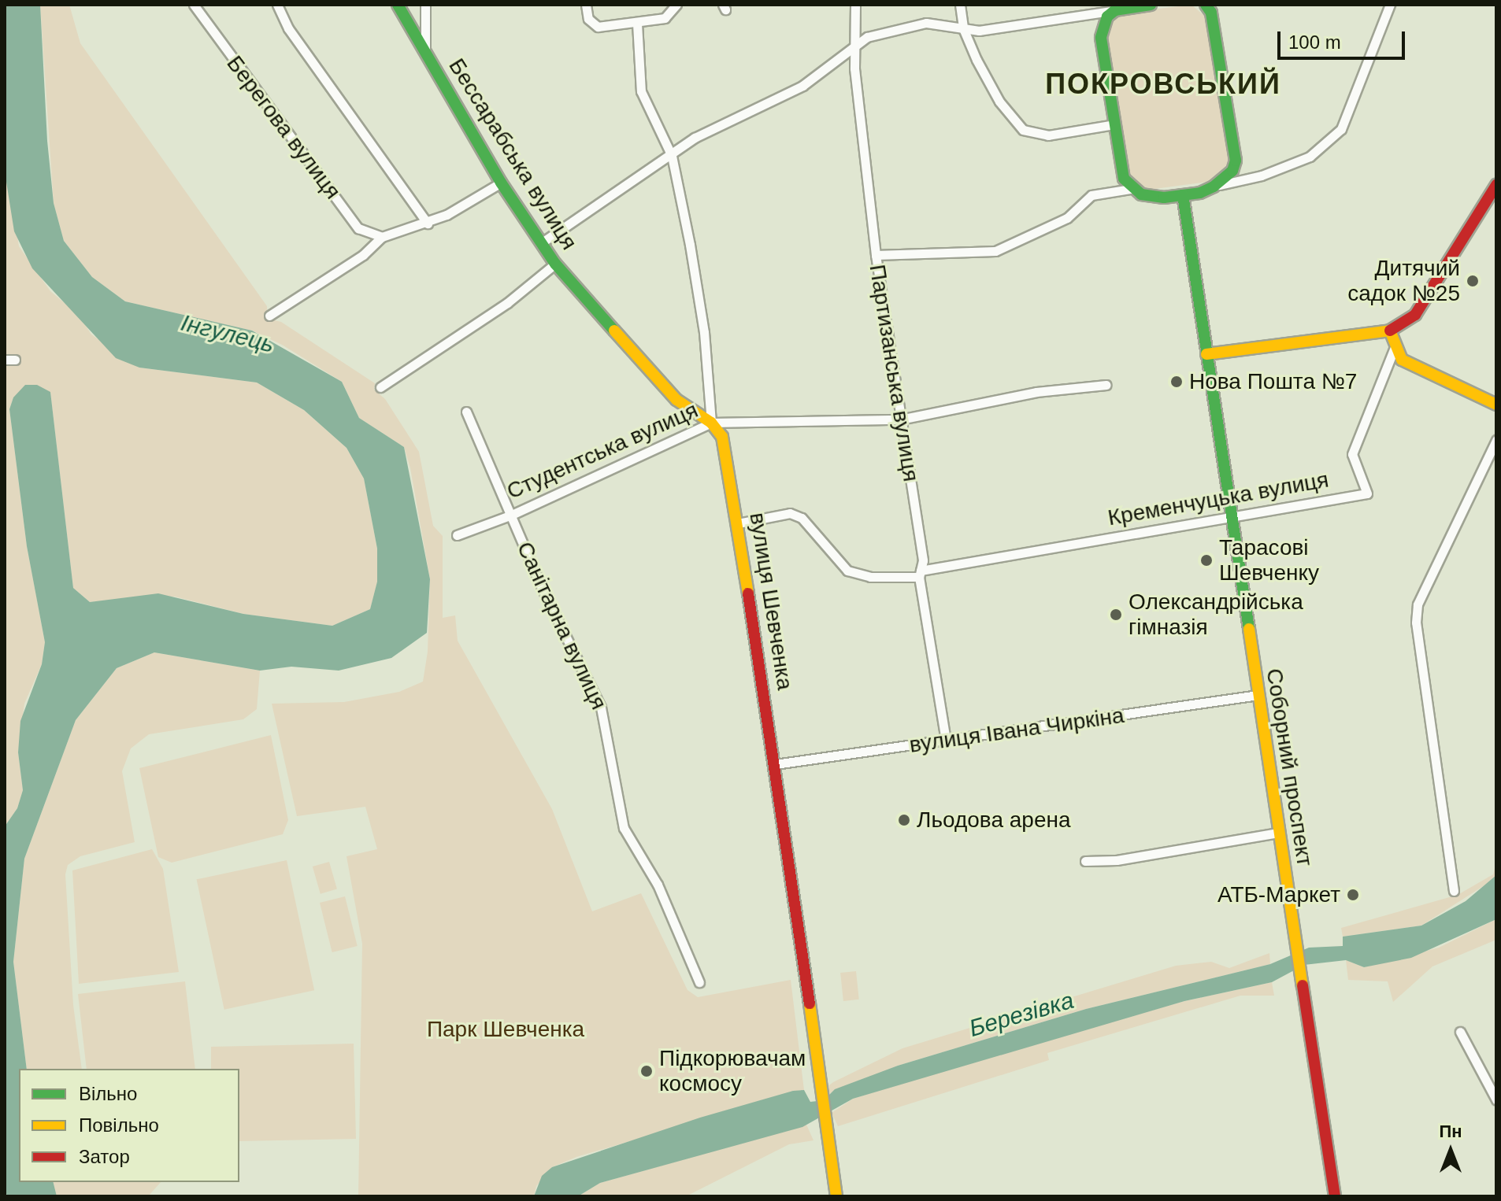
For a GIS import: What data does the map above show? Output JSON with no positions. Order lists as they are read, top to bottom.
{
  "streets": {
    "main road": ["Бессарабська вулиця", "вулиця Шевченка", "Соборний проспект"],
    "street": [
      "Берегова вулиця",
      "Партизанська вулиця",
      "Студентська вулиця",
      "Кременчуцька вулиця",
      "Санітарна вулиця",
      "вулиця Івана Чиркіна"
    ]
  },
  "crossings": [
    ["Бессарабська вулиця", "Студентська вулиця"],
    ["Бессарабська вулиця", "вулиця Шевченка"],
    ["Партизанська вулиця", "Студентська вулиця"],
    ["Партизанська вулиця", "Кременчуцька вулиця"],
    ["Партизанська вулиця", "вулиця Івана Чиркіна"],
    ["Студентська вулиця", "вулиця Шевченка"],
    ["Студентська вулиця", "Санітарна вулиця"],
    ["Кременчуцька вулиця", "вулиця Шевченка"],
    ["Кременчуцька вулиця", "Соборний проспект"],
    ["вулиця Шевченка", "вулиця Івана Чиркіна"],
    ["вулиця Івана Чиркіна", "Соборний проспект"]
  ],
  "districts": ["ПОКРОВСЬКИЙ"],
  "water": ["Інгулець", "Березівка"],
  "parks": ["Парк Шевченка"],
  "places": [
    "Дитячий садок №25",
    "Нова Пошта №7",
    "Тарасові Шевченку",
    "Олександрійська гімназія",
    "Льодова арена",
    "АТБ-Маркет",
    "Підкорювачам космосу"
  ],
  "legend": ["Вільно", "Повільно", "Затор"],
  "scale_bar": "100 m",
  "north": "top"
}
